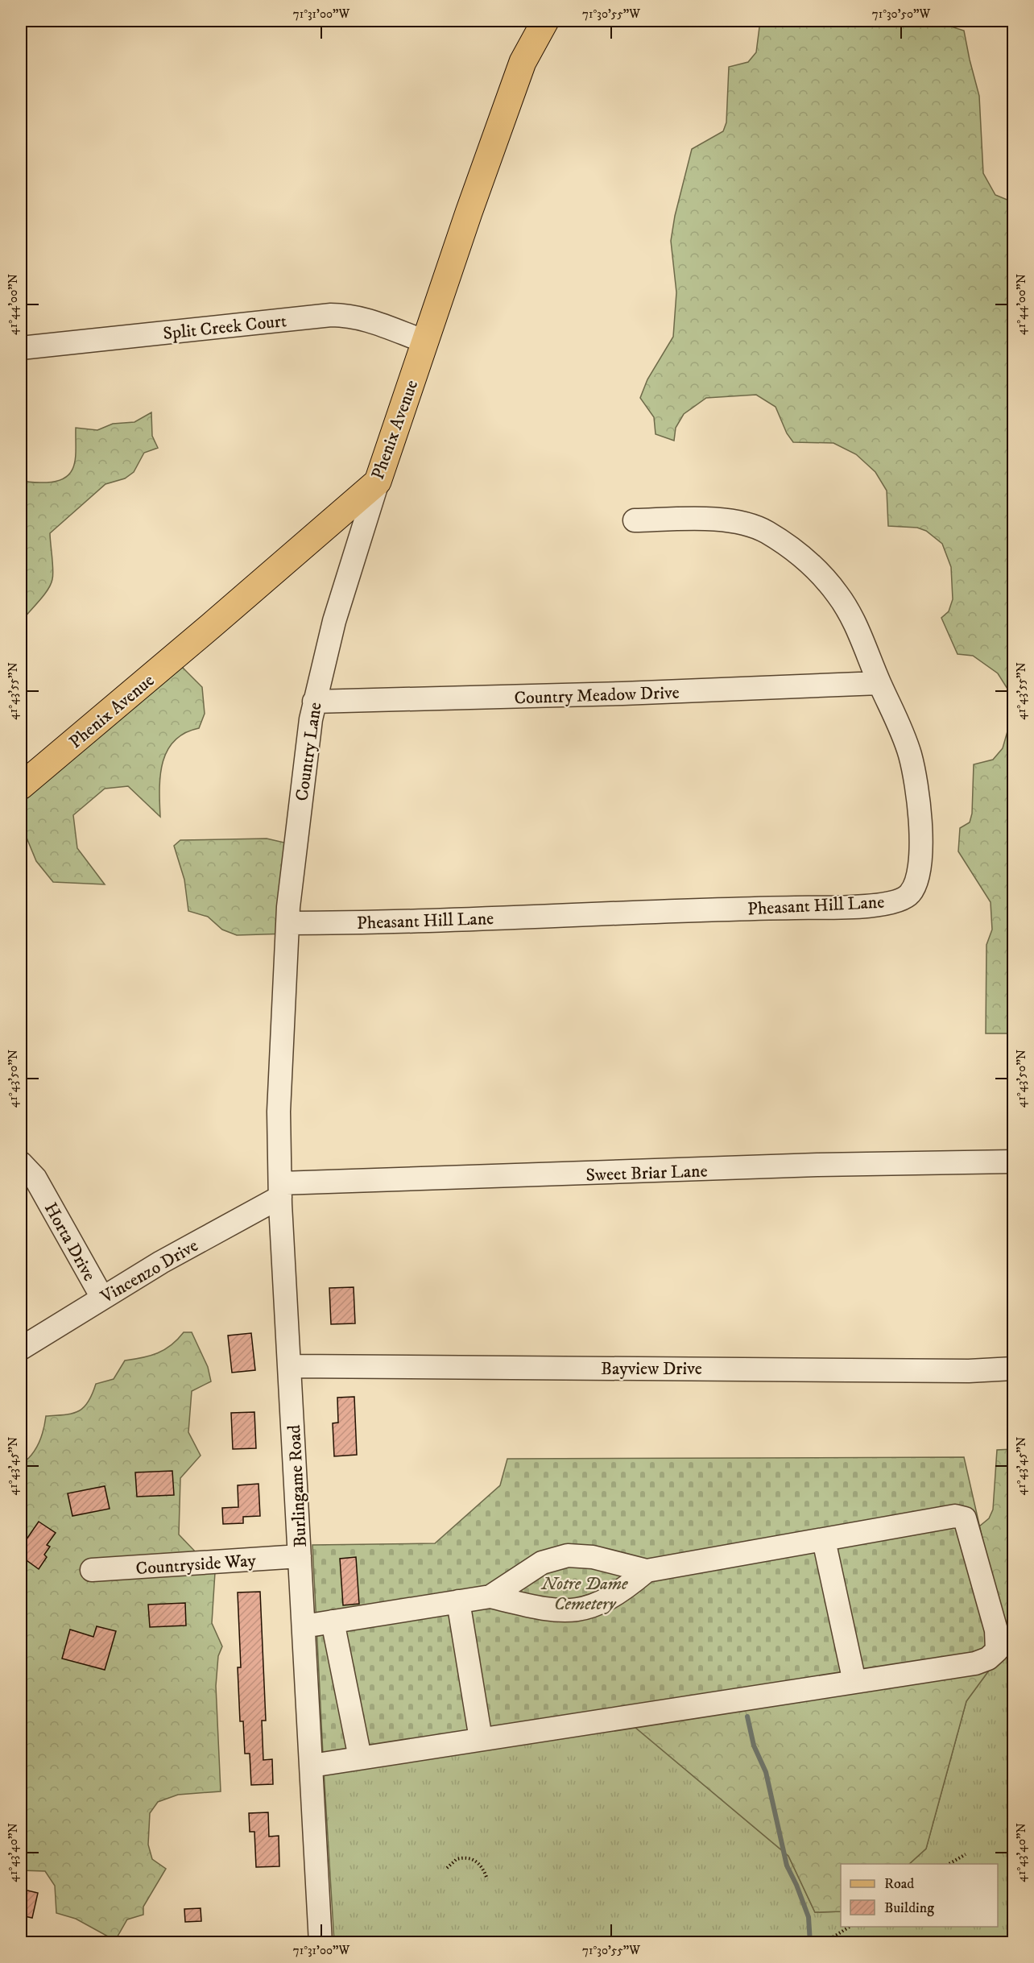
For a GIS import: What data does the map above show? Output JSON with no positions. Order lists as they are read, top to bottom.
{
  "streets": {
    "main road": ["Phenix Avenue"],
    "street": [
      "Split Creek Court",
      "Country Meadow Drive",
      "Country Lane",
      "Pheasant Hill Lane",
      "Sweet Briar Lane",
      "Horta Drive",
      "Vincenzo Drive",
      "Bayview Drive",
      "Burlingame Road",
      "Countryside Way"
    ]
  },
  "crossings": [
    ["Split Creek Court", "Phenix Avenue"],
    ["Phenix Avenue", "Country Lane"],
    ["Country Meadow Drive", "Country Lane"],
    ["Country Meadow Drive", "Pheasant Hill Lane"],
    ["Country Lane", "Pheasant Hill Lane"],
    ["Country Lane", "Burlingame Road"],
    ["Sweet Briar Lane", "Vincenzo Drive"],
    ["Sweet Briar Lane", "Burlingame Road"],
    ["Horta Drive", "Vincenzo Drive"],
    ["Vincenzo Drive", "Burlingame Road"],
    ["Bayview Drive", "Burlingame Road"],
    ["Burlingame Road", "Countryside Way"]
  ],
  "parks": ["Notre Dame Cemetery"],
  "legend": ["Road", "Building"],
  "coordinates": [
    "71°31'00\"W",
    "71°30'55\"W",
    "71°30'50\"W",
    "41°44'00\"N",
    "41°43'55\"N",
    "41°43'50\"N",
    "41°43'45\"N",
    "41°43'40\"N"
  ]
}
